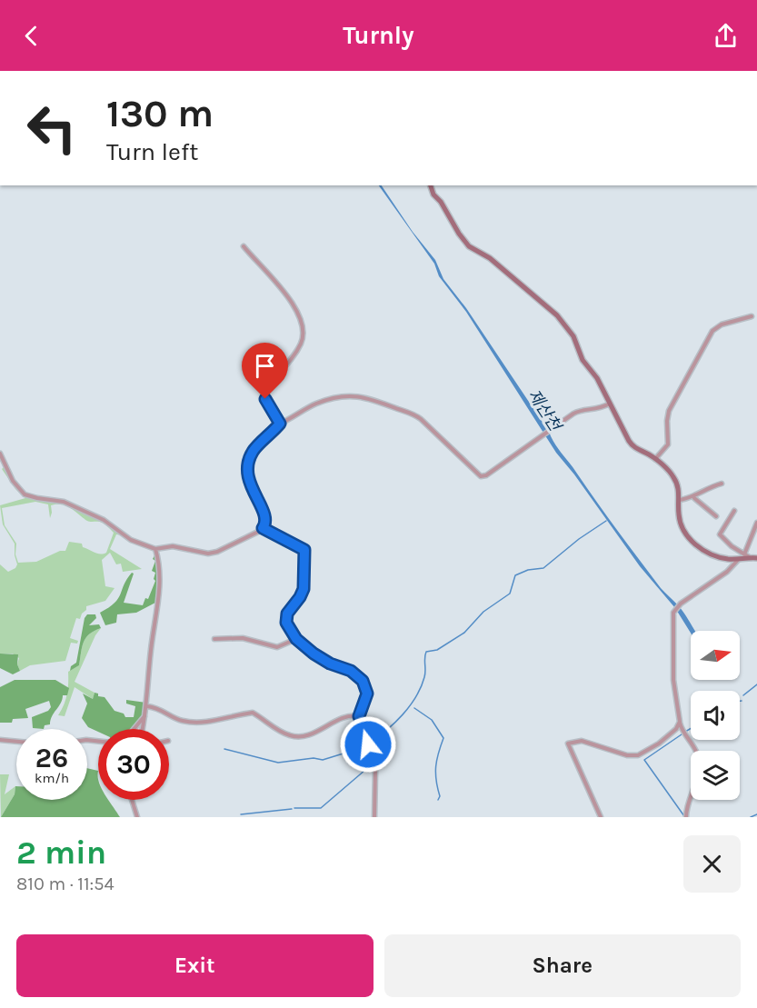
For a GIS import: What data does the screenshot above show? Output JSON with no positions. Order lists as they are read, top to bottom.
{
  "water": ["제산천"],
  "north": "right",
  "page": {
    "header": "Turnly",
    "turn": ["130 m", "Turn left"],
    "speed": "26 km/h",
    "limit": "30",
    "heading": ["2 min", "810 m · 11:54"],
    "buttons": ["Exit", "Share"]
  }
}
